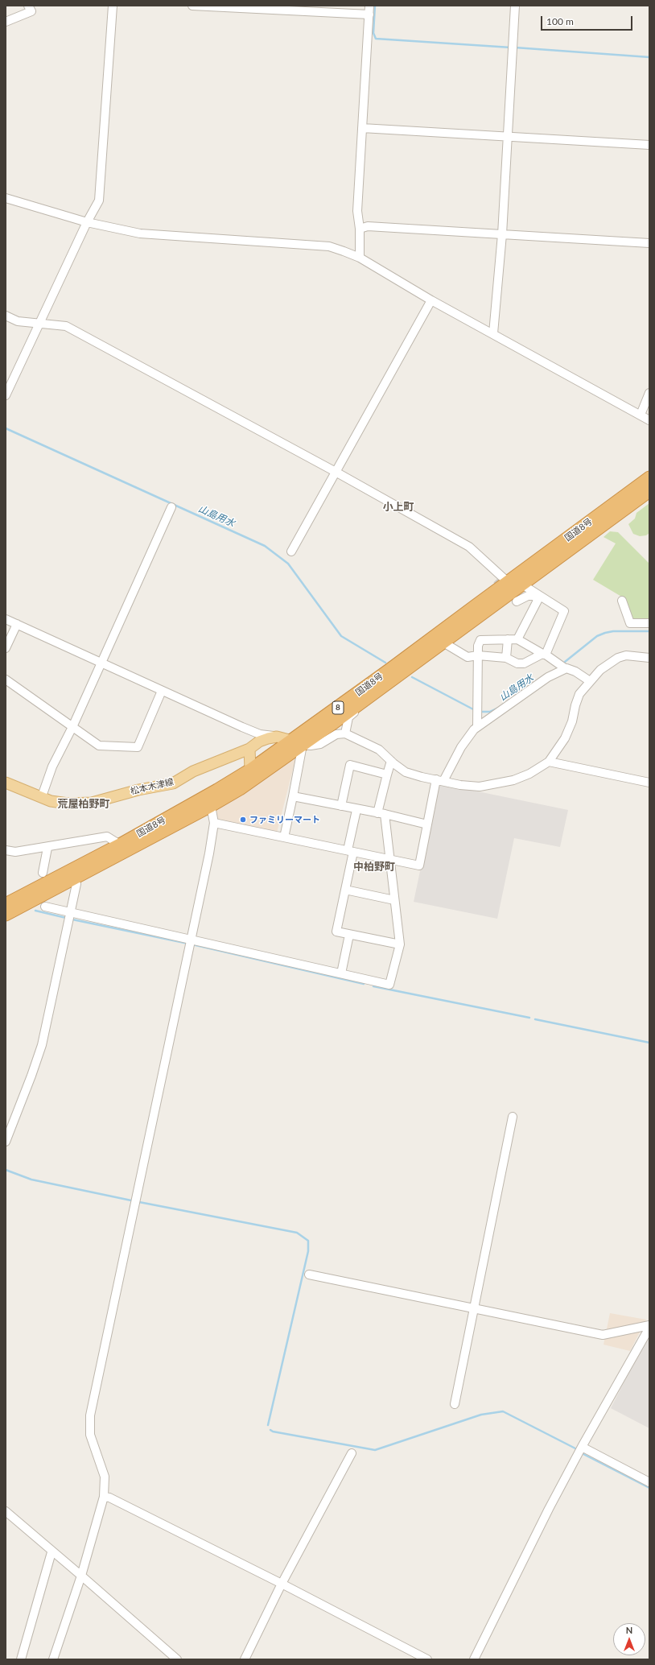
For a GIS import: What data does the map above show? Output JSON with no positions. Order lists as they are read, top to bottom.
{
  "streets": {
    "highway": ["国道8号", "8"],
    "main road": ["松本木津線"]
  },
  "crossings": [
    ["国道8号", "松本木津線"]
  ],
  "districts": ["小上町", "荒屋柏野町", "中柏野町"],
  "water": ["山島用水"],
  "places": ["ファミリーマート"],
  "scale_bar": "100 m",
  "north": "top"
}
